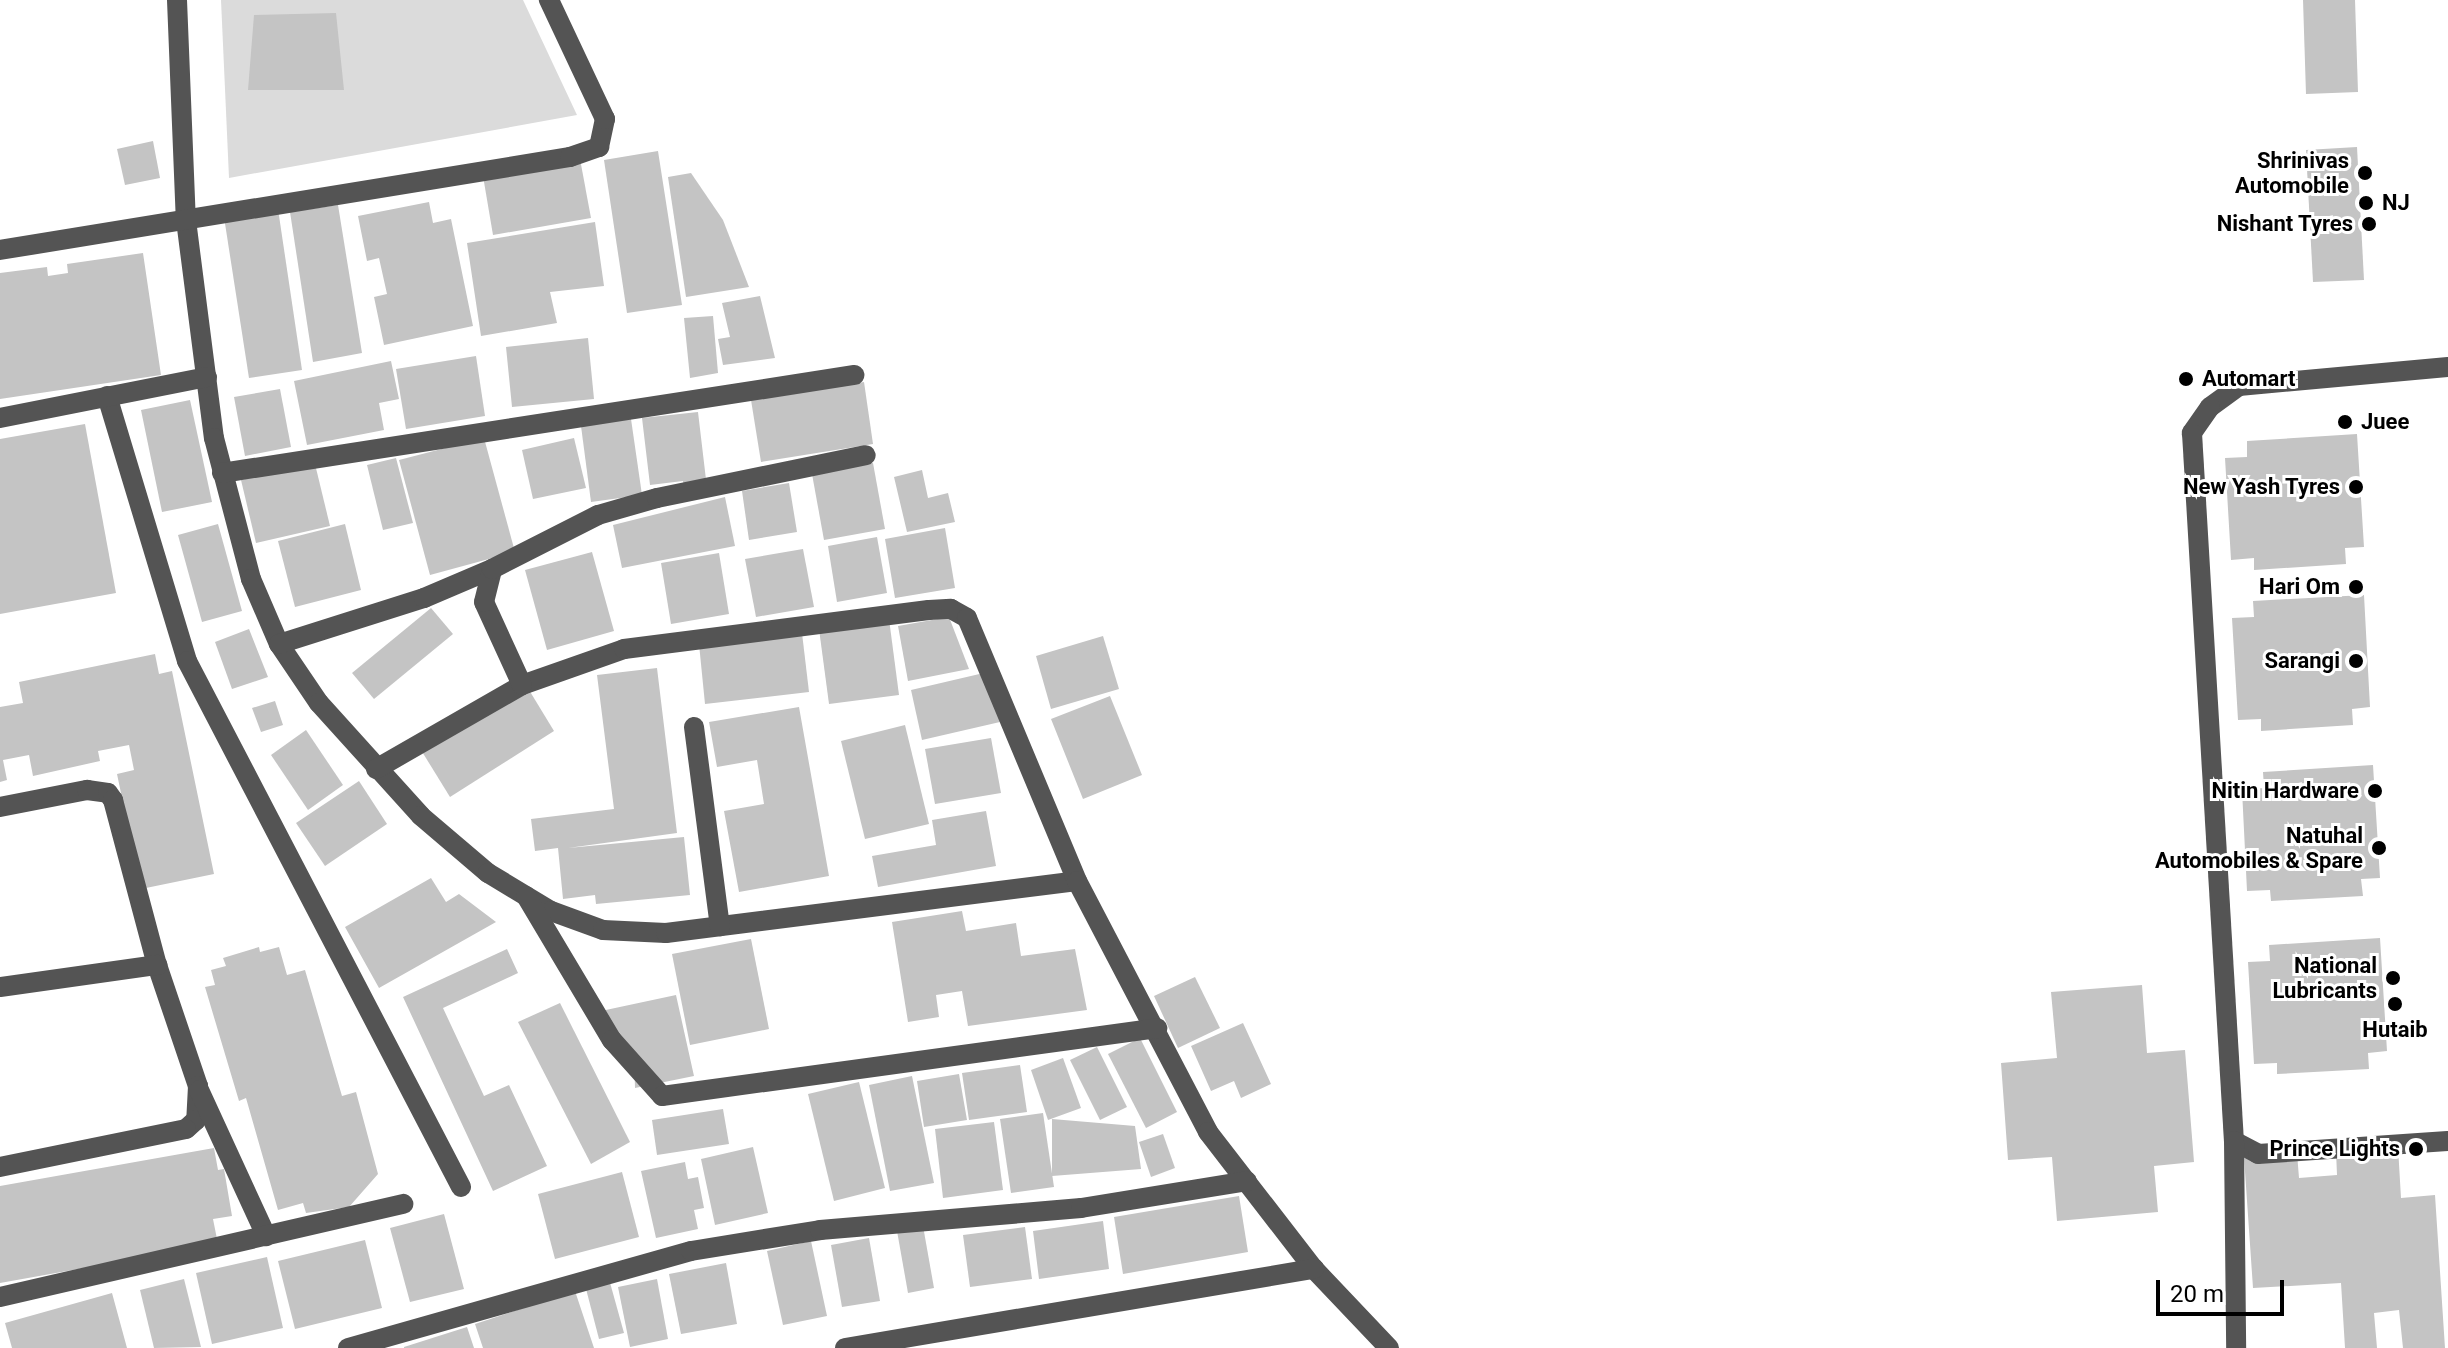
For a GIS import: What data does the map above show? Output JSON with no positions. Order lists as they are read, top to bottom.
{
  "places": [
    "Shrinivas Automobile",
    "NJ",
    "Nishant Tyres",
    "Automart",
    "Juee",
    "New Yash Tyres",
    "Hari Om",
    "Sarangi",
    "Nitin Hardware",
    "Natuhal Automobiles & Spare",
    "National Lubricants",
    "Hutaib",
    "Prince Lights"
  ],
  "scale_bar": "20 m"
}
